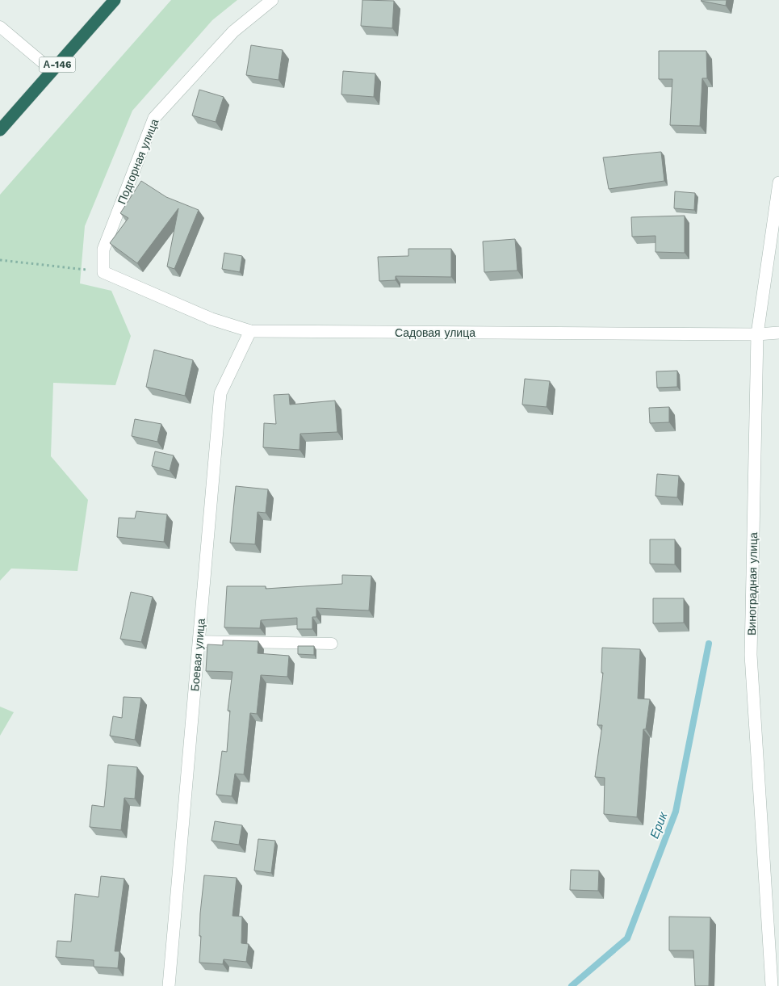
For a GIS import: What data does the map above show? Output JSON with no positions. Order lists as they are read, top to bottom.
{
  "streets": {
    "highway": ["А-146"],
    "street": [
      "Подгорная улица",
      "Садовая улица",
      "Виноградная улица",
      "Боевая улица"
    ]
  },
  "crossings": [
    ["Подгорная улица", "Садовая улица"],
    ["Садовая улица", "Виноградная улица"],
    ["Садовая улица", "Боевая улица"]
  ],
  "water": ["Ерик"]
}
